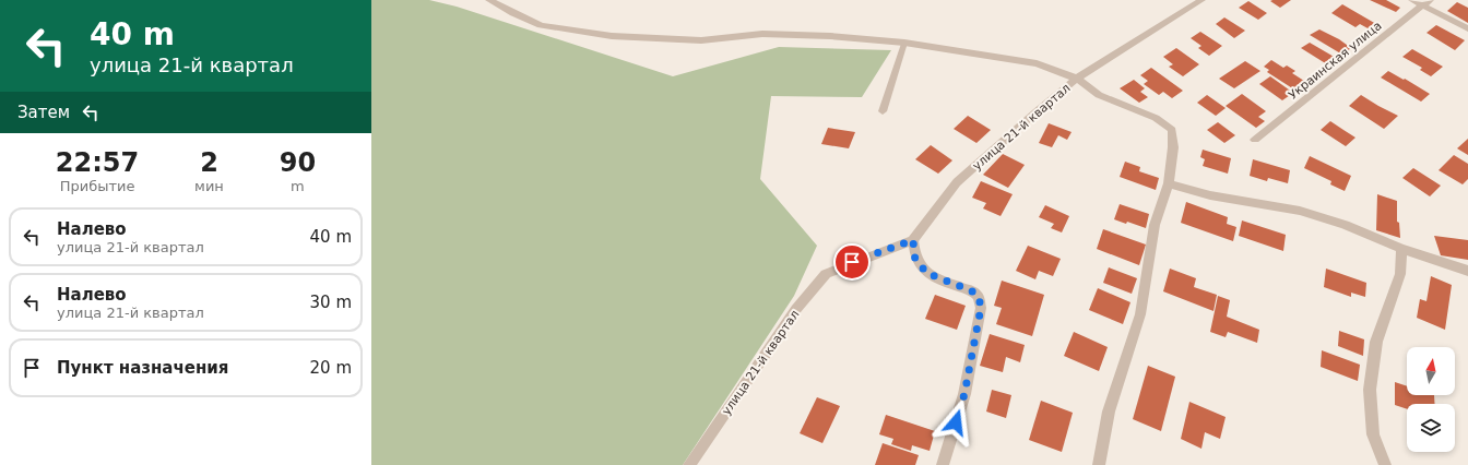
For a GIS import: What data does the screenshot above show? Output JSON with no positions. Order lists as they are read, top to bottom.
{
  "streets": {
    "street": ["Украинская улица", "улица 21-й квартал"]
  },
  "north": "top",
  "page": {
    "turn": ["40 m", "улица 21-й квартал"],
    "then": "Затем",
    "eta": [
      "22:57",
      "Прибытие",
      "2",
      "мин",
      "90",
      "m"
    ],
    "list": [
      {
        "name": "Налево",
        "note": "улица 21-й квартал",
        "value": "40 m"
      },
      {
        "name": "Налево",
        "note": "улица 21-й квартал",
        "value": "30 m"
      },
      {
        "name": "Пункт назначения",
        "value": "20 m"
      }
    ]
  }
}
